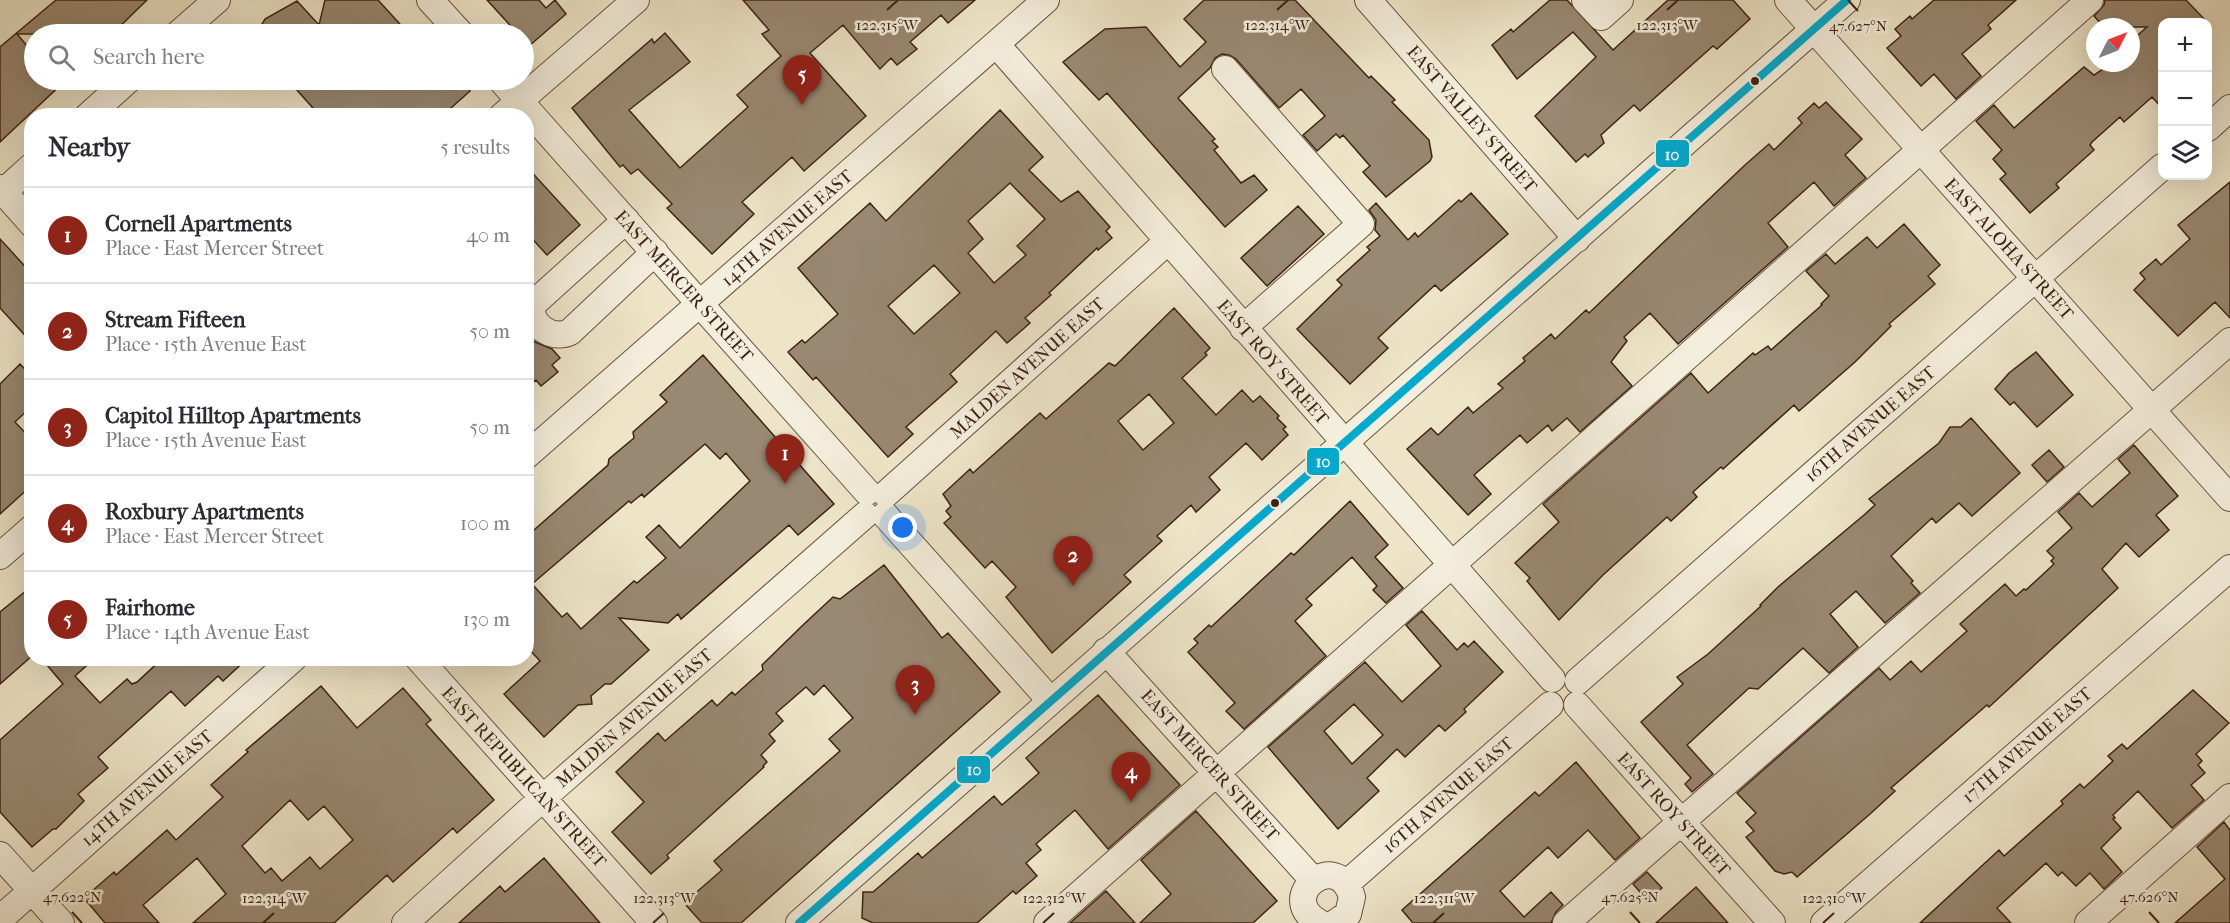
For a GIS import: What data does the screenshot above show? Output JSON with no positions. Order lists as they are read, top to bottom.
{
  "streets": {
    "street": [
      "EAST VALLEY STREET",
      "14TH AVENUE EAST",
      "EAST ALOHA STREET",
      "EAST MERCER STREET",
      "EAST ROY STREET",
      "MALDEN AVENUE EAST",
      "16TH AVENUE EAST",
      "17TH AVENUE EAST",
      "EAST REPUBLICAN STREET"
    ]
  },
  "crossings": [
    ["14TH AVENUE EAST", "EAST MERCER STREET"],
    ["14TH AVENUE EAST", "EAST ROY STREET"],
    ["EAST ALOHA STREET", "16TH AVENUE EAST"],
    ["EAST MERCER STREET", "MALDEN AVENUE EAST"],
    ["EAST MERCER STREET", "16TH AVENUE EAST"],
    ["EAST ROY STREET", "MALDEN AVENUE EAST"],
    ["EAST ROY STREET", "16TH AVENUE EAST"],
    ["MALDEN AVENUE EAST", "EAST REPUBLICAN STREET"]
  ],
  "lines": ["transit line 10"],
  "north": "top right",
  "page": {
    "map_buttons": ["+", "−"],
    "search": "Search here",
    "pins": [
      "5",
      "1",
      "2",
      "3",
      "4"
    ],
    "heading": ["Nearby", "5 results"],
    "list": [
      {
        "mark": "1",
        "name": "Cornell Apartments",
        "note": "Place · East Mercer Street",
        "value": "40 m"
      },
      {
        "mark": "2",
        "name": "Stream Fifteen",
        "note": "Place · 15th Avenue East",
        "value": "50 m"
      },
      {
        "mark": "3",
        "name": "Capitol Hilltop Apartments",
        "note": "Place · 15th Avenue East",
        "value": "50 m"
      },
      {
        "mark": "4",
        "name": "Roxbury Apartments",
        "note": "Place · East Mercer Street",
        "value": "100 m"
      },
      {
        "mark": "5",
        "name": "Fairhome",
        "note": "Place · 14th Avenue East",
        "value": "130 m"
      }
    ]
  },
  "coordinates": [
    "122.314°W",
    "122.313°W",
    "122.315°W",
    "47.627°N",
    "47.622°N",
    "47.625°N",
    "47.626°N",
    "122.312°W",
    "122.311°W",
    "122.310°W"
  ]
}
